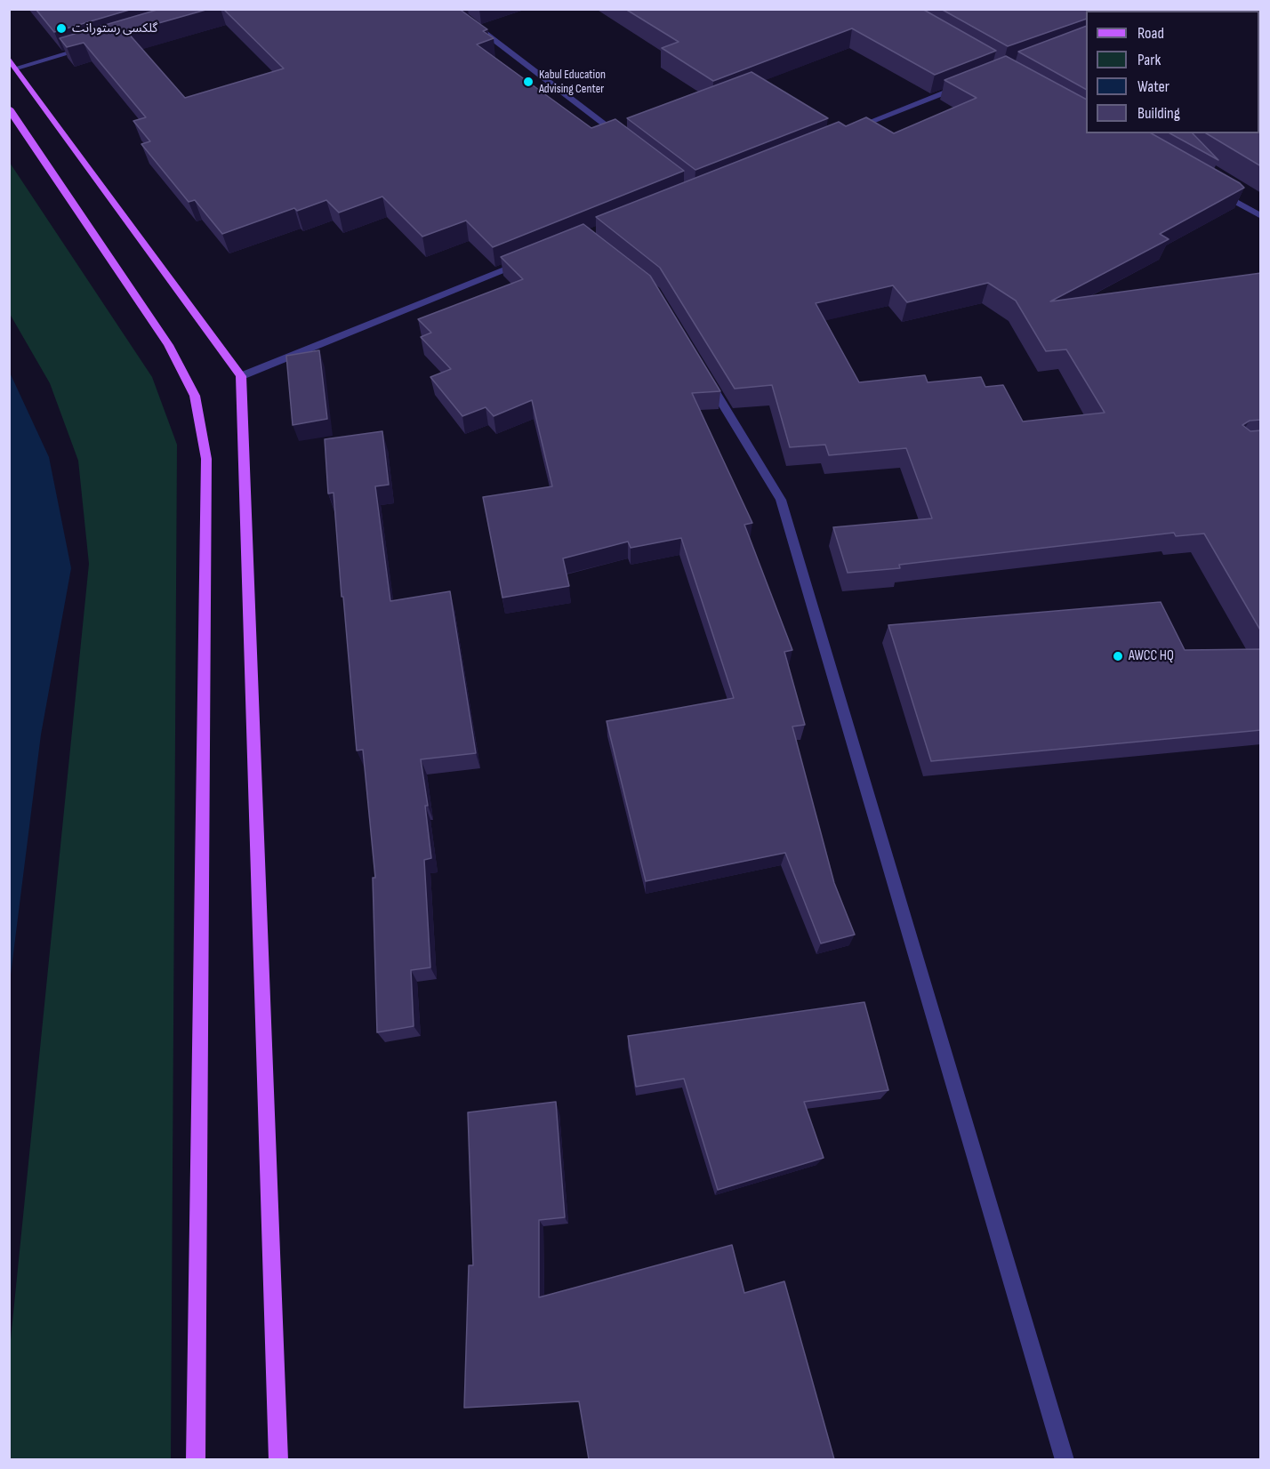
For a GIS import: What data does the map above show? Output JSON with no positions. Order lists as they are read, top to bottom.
{
  "places": ["گلکسی رستورانت", "Kabul Education Advising Center", "AWCC HQ"],
  "legend": [
    "Road",
    "Park",
    "Water",
    "Building"
  ]
}
